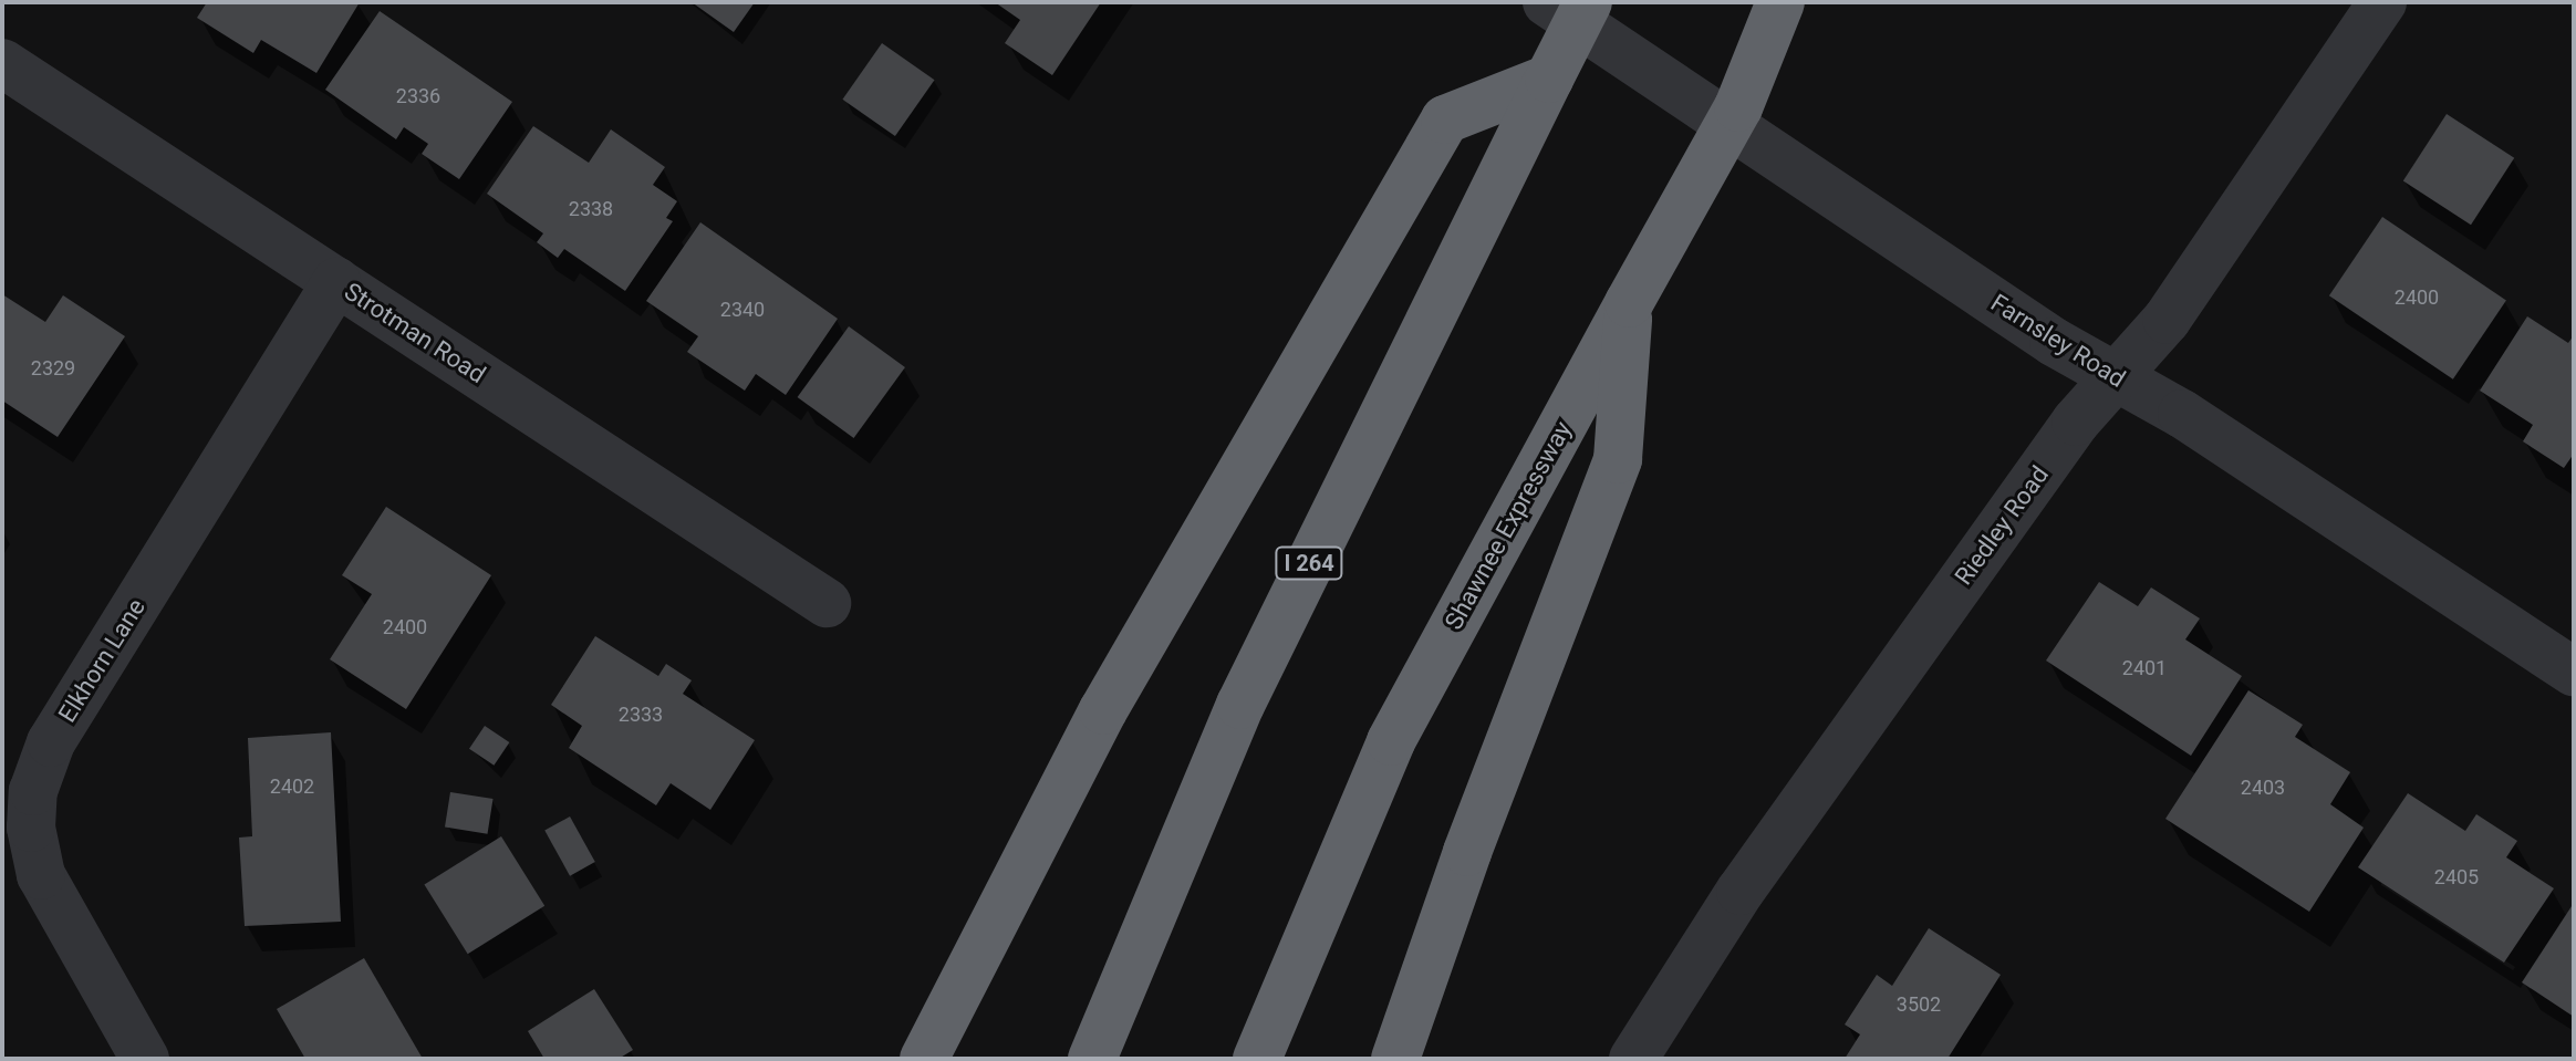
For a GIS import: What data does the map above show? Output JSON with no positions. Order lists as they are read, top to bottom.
{
  "streets": {
    "highway": ["Shawnee Expressway", "I 264"],
    "street": [
      "Strotman Road",
      "Farnsley Road",
      "Riedley Road",
      "Elkhorn Lane"
    ]
  },
  "crossings": [
    ["Strotman Road", "Elkhorn Lane"],
    ["Farnsley Road", "Riedley Road"]
  ],
  "house_numbers": [
    "2336",
    "2338",
    "2400",
    "2340",
    "2329",
    "2400",
    "2401",
    "2333",
    "2402",
    "2403",
    "2405",
    "3502"
  ]
}
